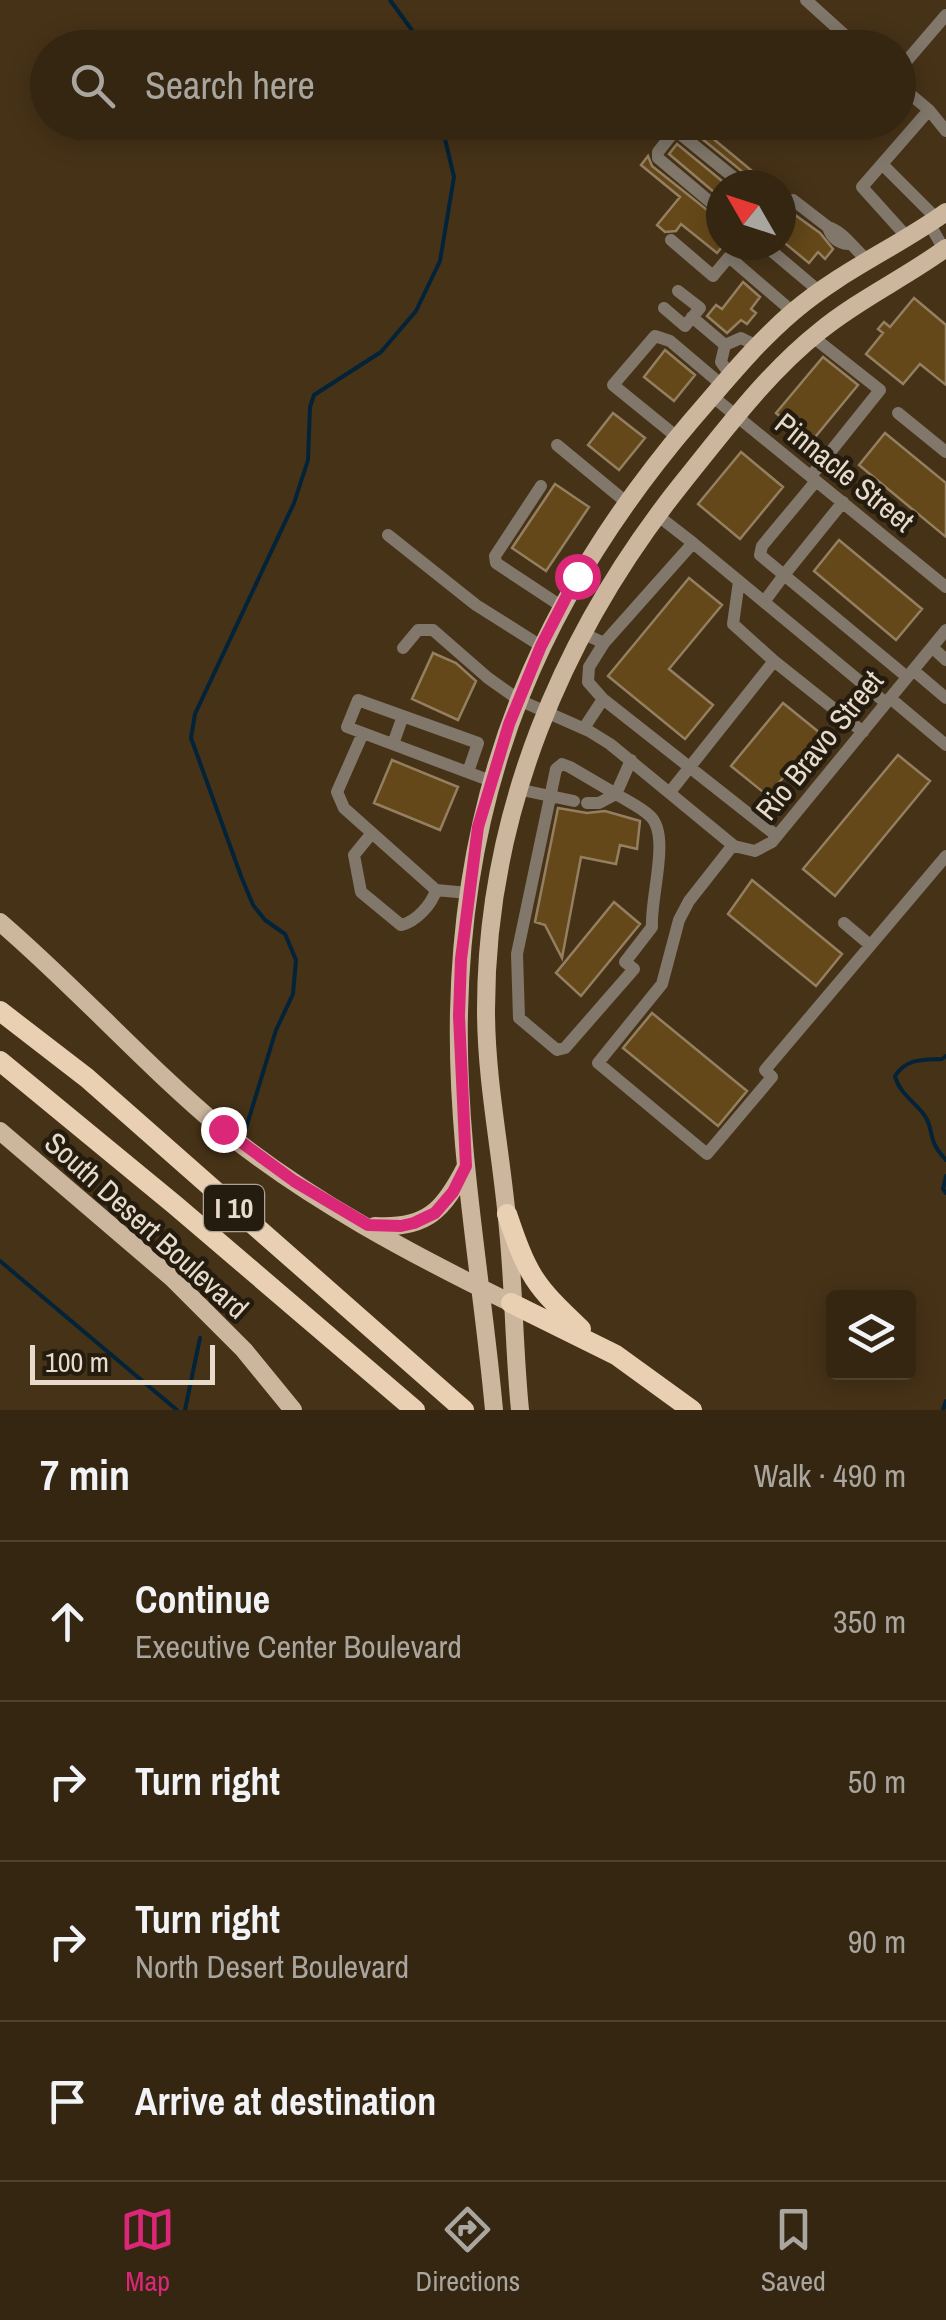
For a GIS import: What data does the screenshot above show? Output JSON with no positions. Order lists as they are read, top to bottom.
{
  "streets": {
    "highway": ["I 10"],
    "main road": ["South Desert Boulevard"],
    "street": ["Pinnacle Street", "Rio Bravo Street"]
  },
  "scale_bar": "100 m",
  "north": "top left",
  "page": {
    "search": "Search here",
    "scale": "100 m",
    "heading": ["7 min", "Walk · 490 m"],
    "list": [
      ["Continue", "Executive Center Boulevard", "350 m"],
      ["Turn right", "50 m"],
      ["Turn right", "North Desert Boulevard", "90 m"],
      "Arrive at destination"
    ],
    "nav": ["Map", "Directions", "Saved"]
  }
}
